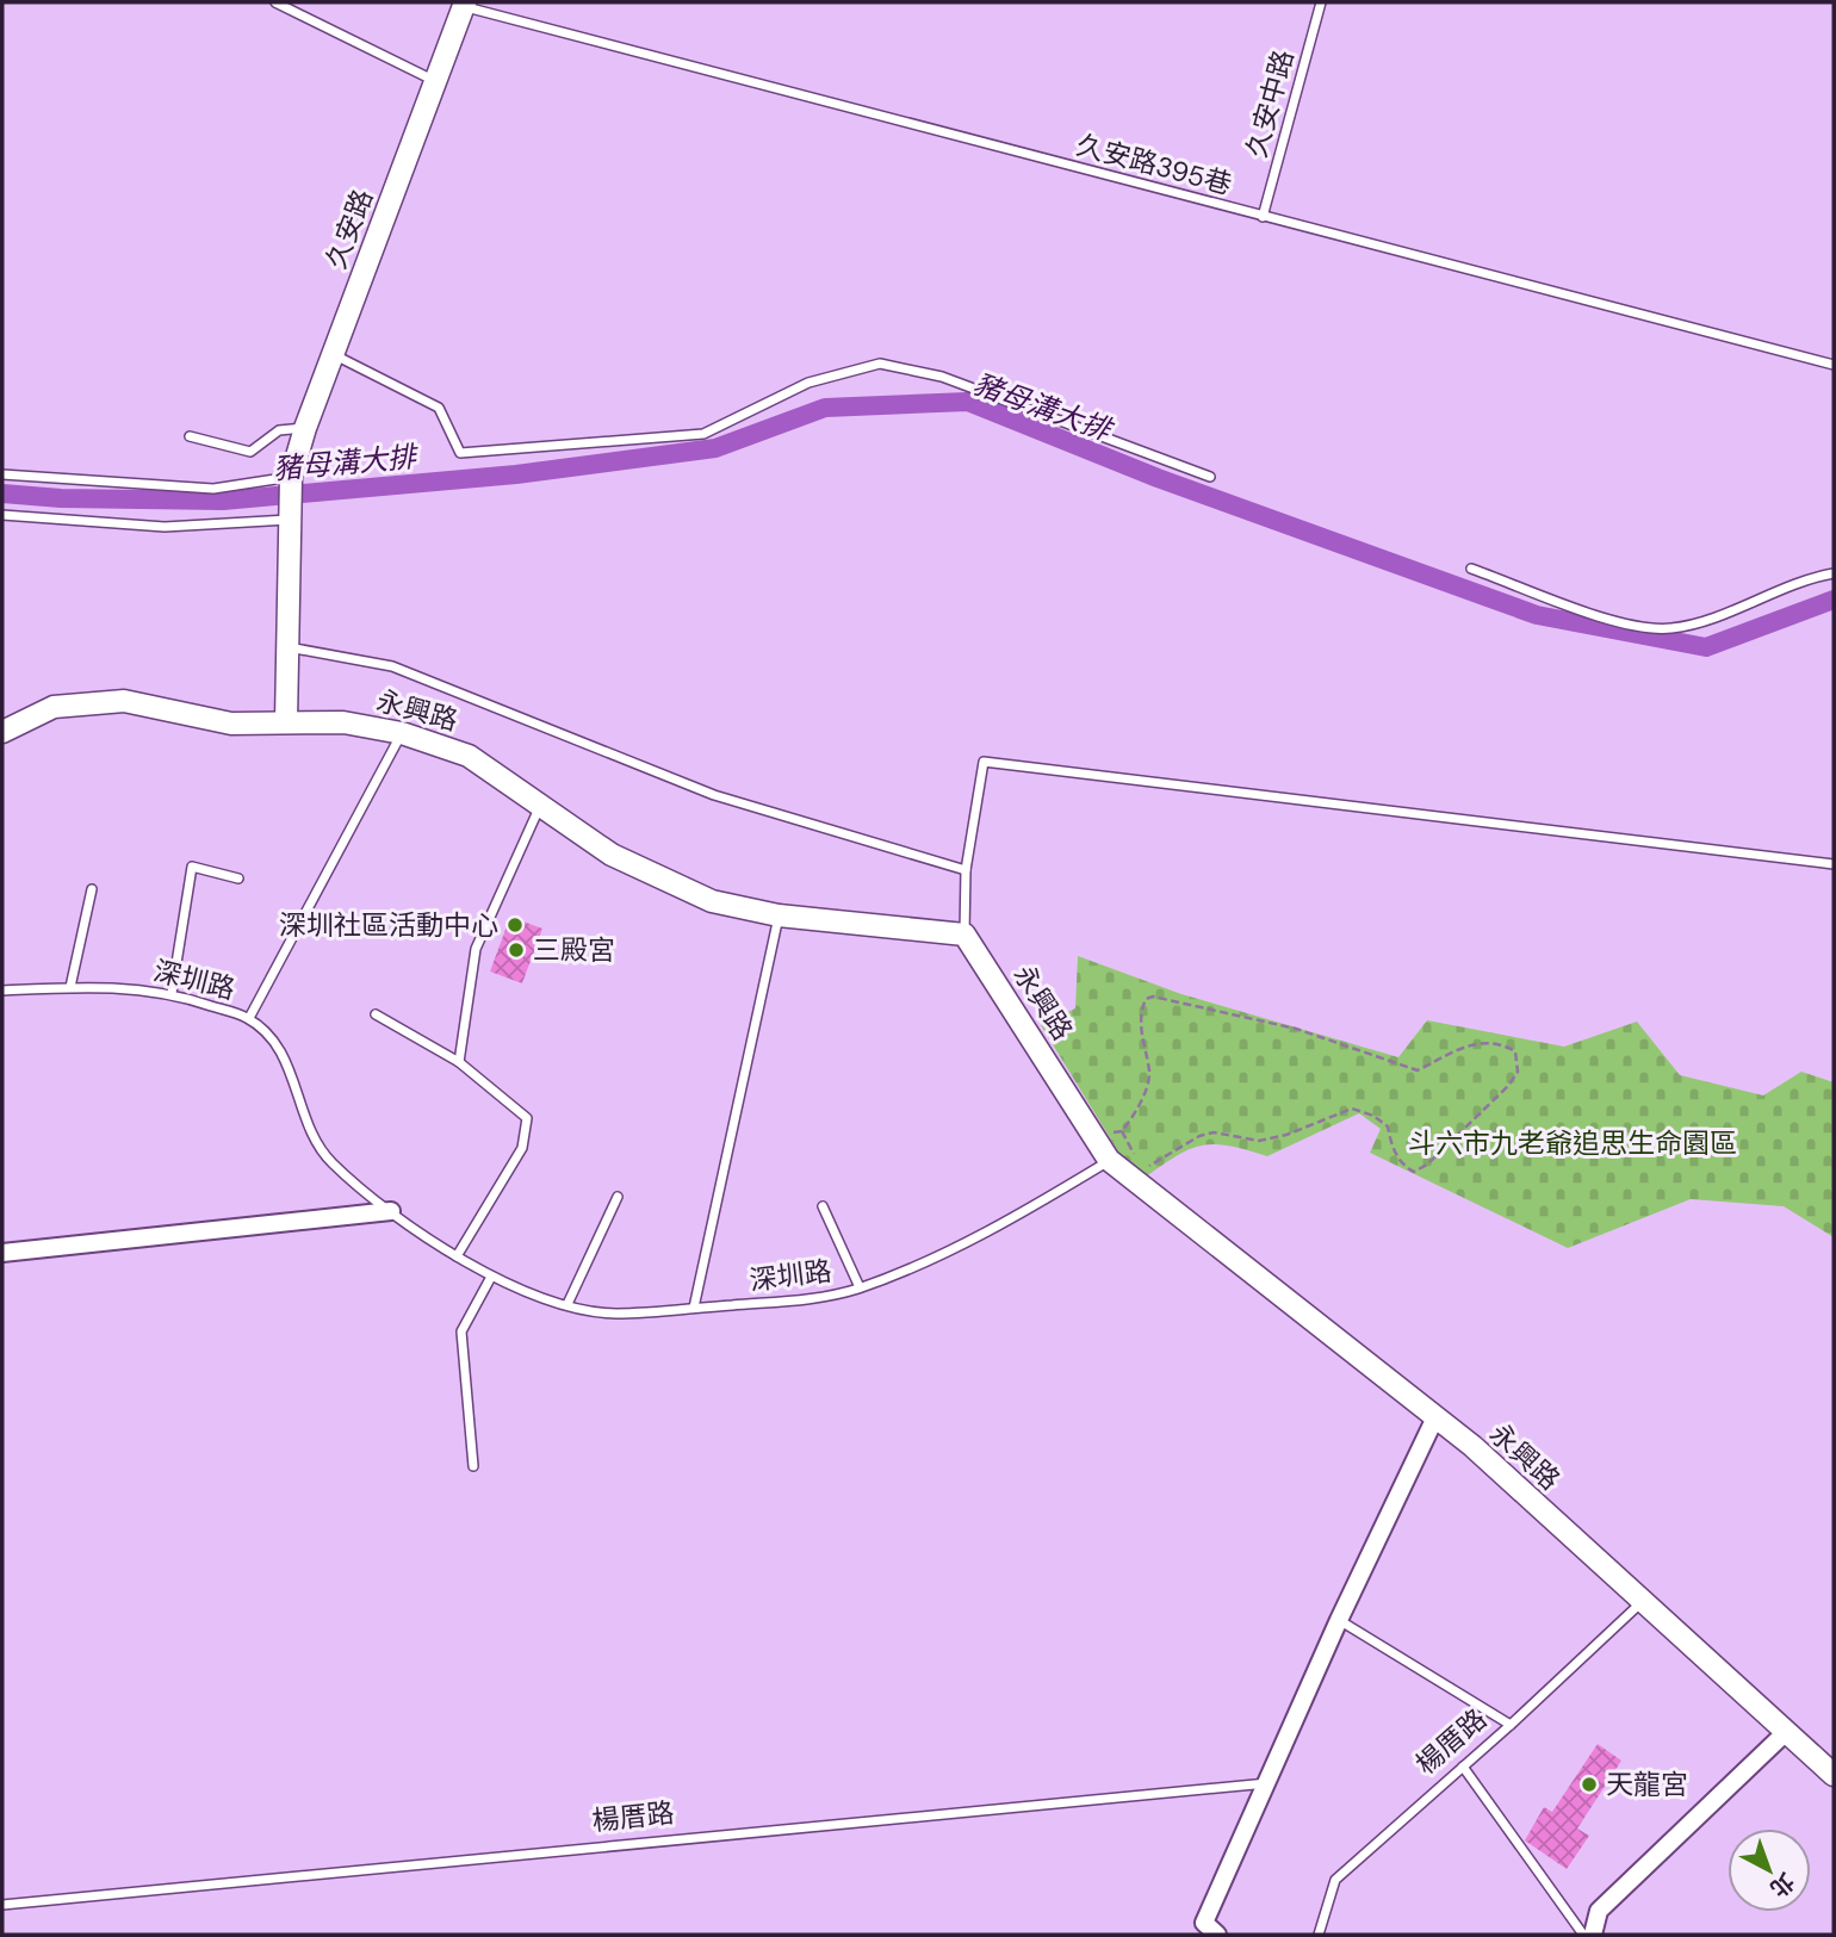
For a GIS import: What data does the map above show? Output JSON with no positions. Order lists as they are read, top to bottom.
{
  "streets": {
    "street": ["久安路", "永興路"],
    "lane": [
      "久安中路",
      "久安路395巷",
      "深圳路",
      "楊厝路"
    ]
  },
  "crossings": [
    ["久安中路", "久安路395巷"],
    ["久安路395巷", "久安路"],
    ["久安路", "永興路"],
    ["永興路", "深圳路"],
    ["永興路", "楊厝路"]
  ],
  "water": ["豬母溝大排"],
  "parks": ["斗六市九老爺追思生命園區"],
  "places": ["深圳社區活動中心", "三殿宮", "天龍宮"],
  "north": "bottom right"
}
